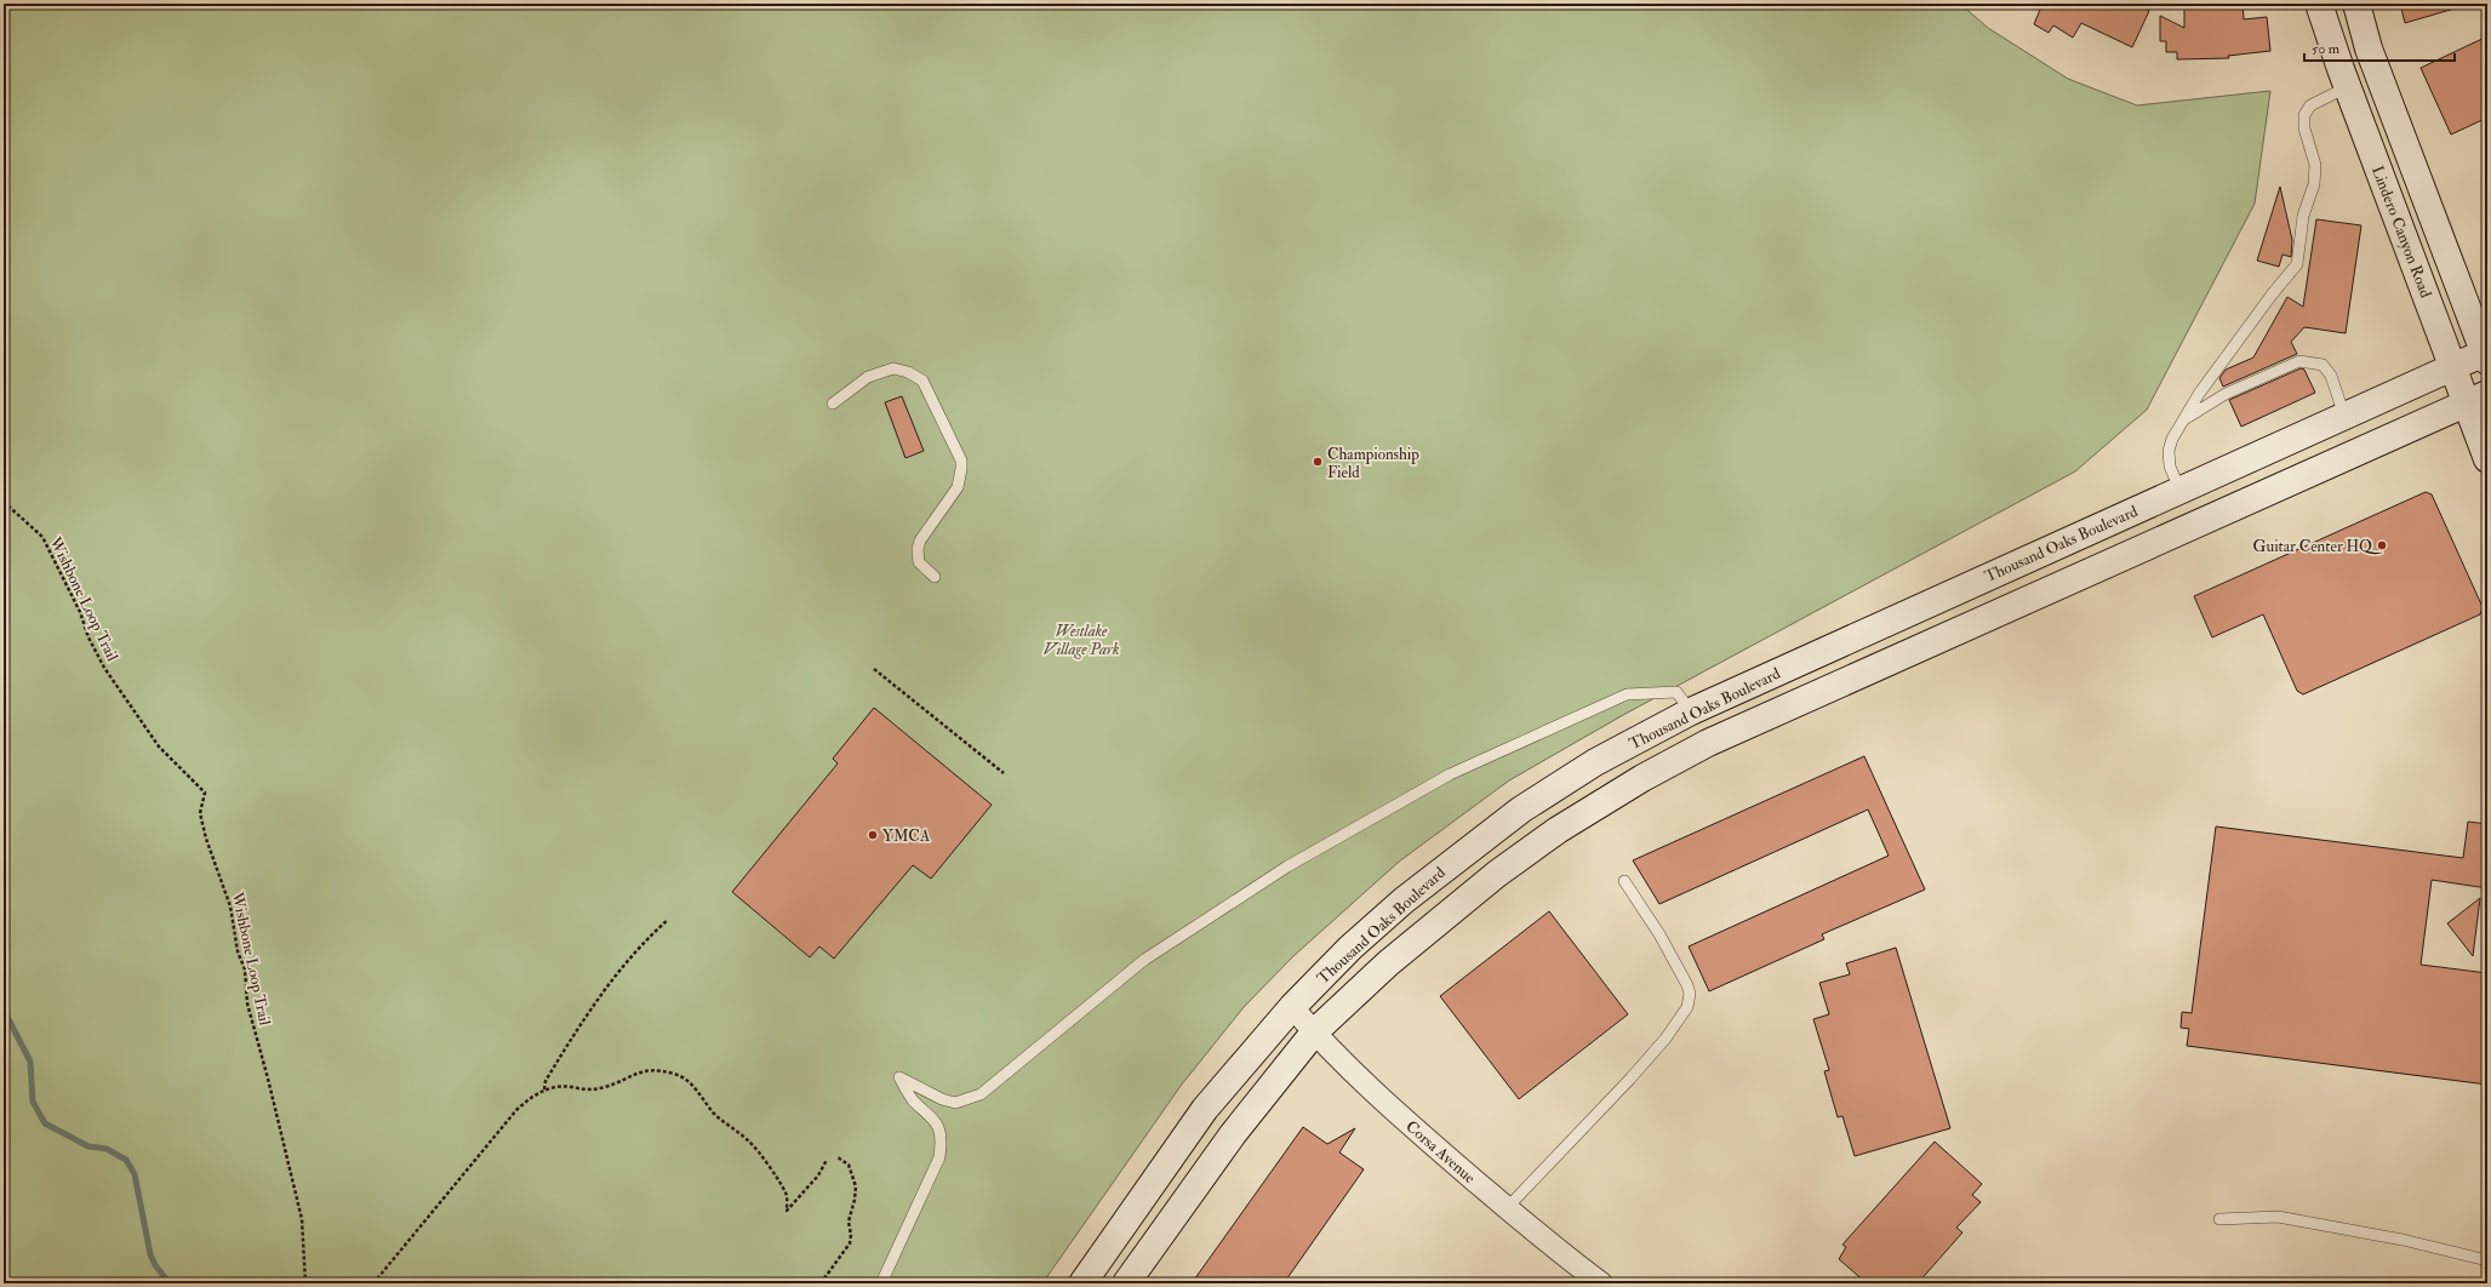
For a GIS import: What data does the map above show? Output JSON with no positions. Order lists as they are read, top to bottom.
{
  "streets": {
    "main road": ["Lindero Canyon Road", "Thousand Oaks Boulevard"],
    "street": ["Corsa Avenue"],
    "path": ["Wishbone Loop Trail"]
  },
  "crossings": [
    ["Lindero Canyon Road", "Thousand Oaks Boulevard"],
    ["Thousand Oaks Boulevard", "Corsa Avenue"]
  ],
  "parks": ["Westlake Village Park"],
  "places": ["Championship Field", "Guitar Center HQ", "YMCA"],
  "scale_bar": "50 m"
}
